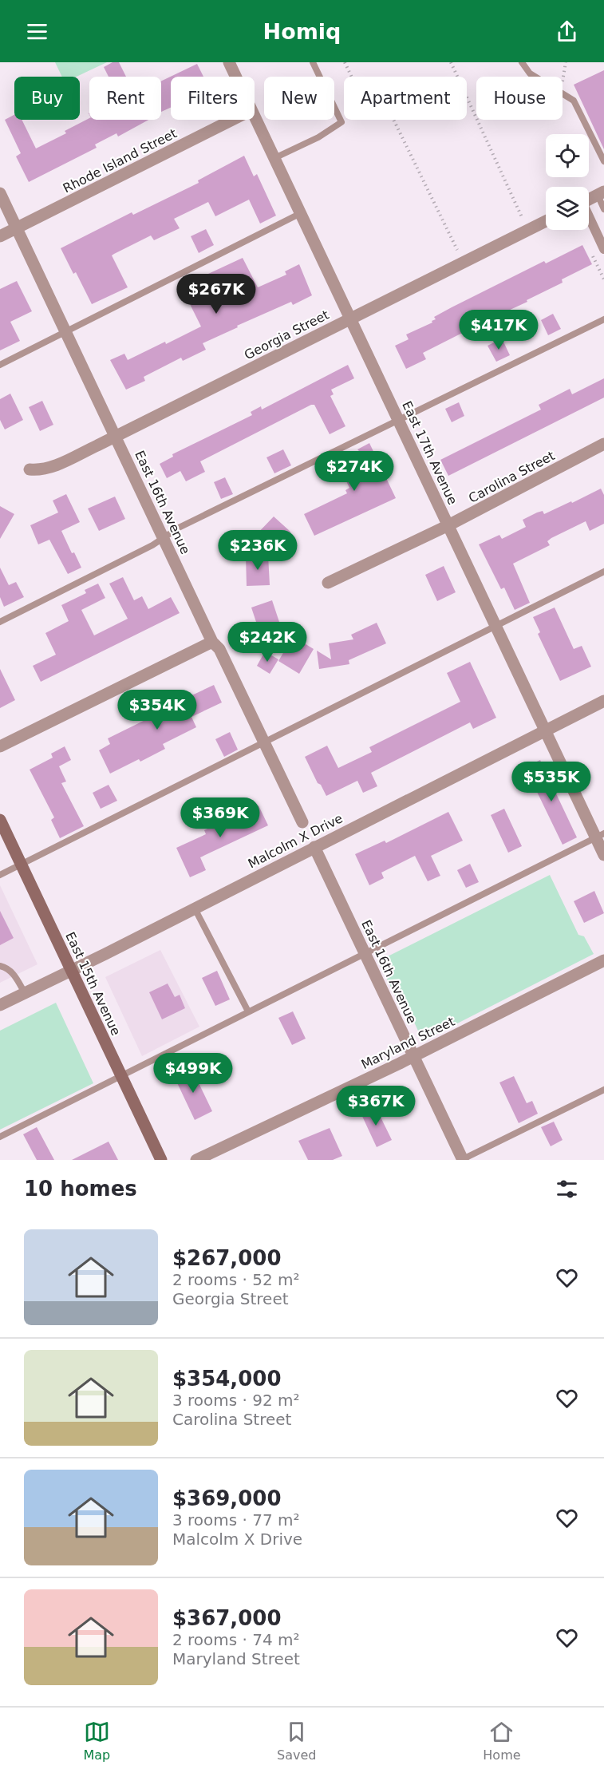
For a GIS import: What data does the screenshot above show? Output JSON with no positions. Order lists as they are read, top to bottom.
{
  "streets": {
    "main road": ["East 15th Avenue"],
    "street": [
      "Rhode Island Street",
      "Georgia Street",
      "East 17th Avenue",
      "Carolina Street",
      "East 16th Avenue",
      "Malcolm X Drive",
      "Maryland Street"
    ]
  },
  "crossings": [
    ["Rhode Island Street", "East 16th Avenue"],
    ["Georgia Street", "East 17th Avenue"],
    ["Georgia Street", "East 16th Avenue"],
    ["East 17th Avenue", "Carolina Street"],
    ["East 17th Avenue", "Malcolm X Drive"],
    ["East 16th Avenue", "Malcolm X Drive"],
    ["East 16th Avenue", "Maryland Street"],
    ["Malcolm X Drive", "East 15th Avenue"]
  ],
  "page": {
    "header": "Homiq",
    "chip": [
      "Buy",
      "Rent",
      "Filters",
      "New",
      "Apartment",
      "House"
    ],
    "price": [
      "$267K",
      "$417K",
      "$274K",
      "$236K",
      "$242K",
      "$354K",
      "$535K",
      "$369K",
      "$499K",
      "$367K"
    ],
    "heading": "10 homes",
    "list": [
      {
        "name": "$267,000",
        "note": "2 rooms · 52 m² · Georgia Street"
      },
      {
        "name": "$354,000",
        "note": "3 rooms · 92 m² · Carolina Street"
      },
      {
        "name": "$369,000",
        "note": "3 rooms · 77 m² · Malcolm X Drive"
      },
      {
        "name": "$367,000",
        "note": "2 rooms · 74 m² · Maryland Street"
      }
    ],
    "tabs": ["Map", "Saved", "Home"]
  }
}
